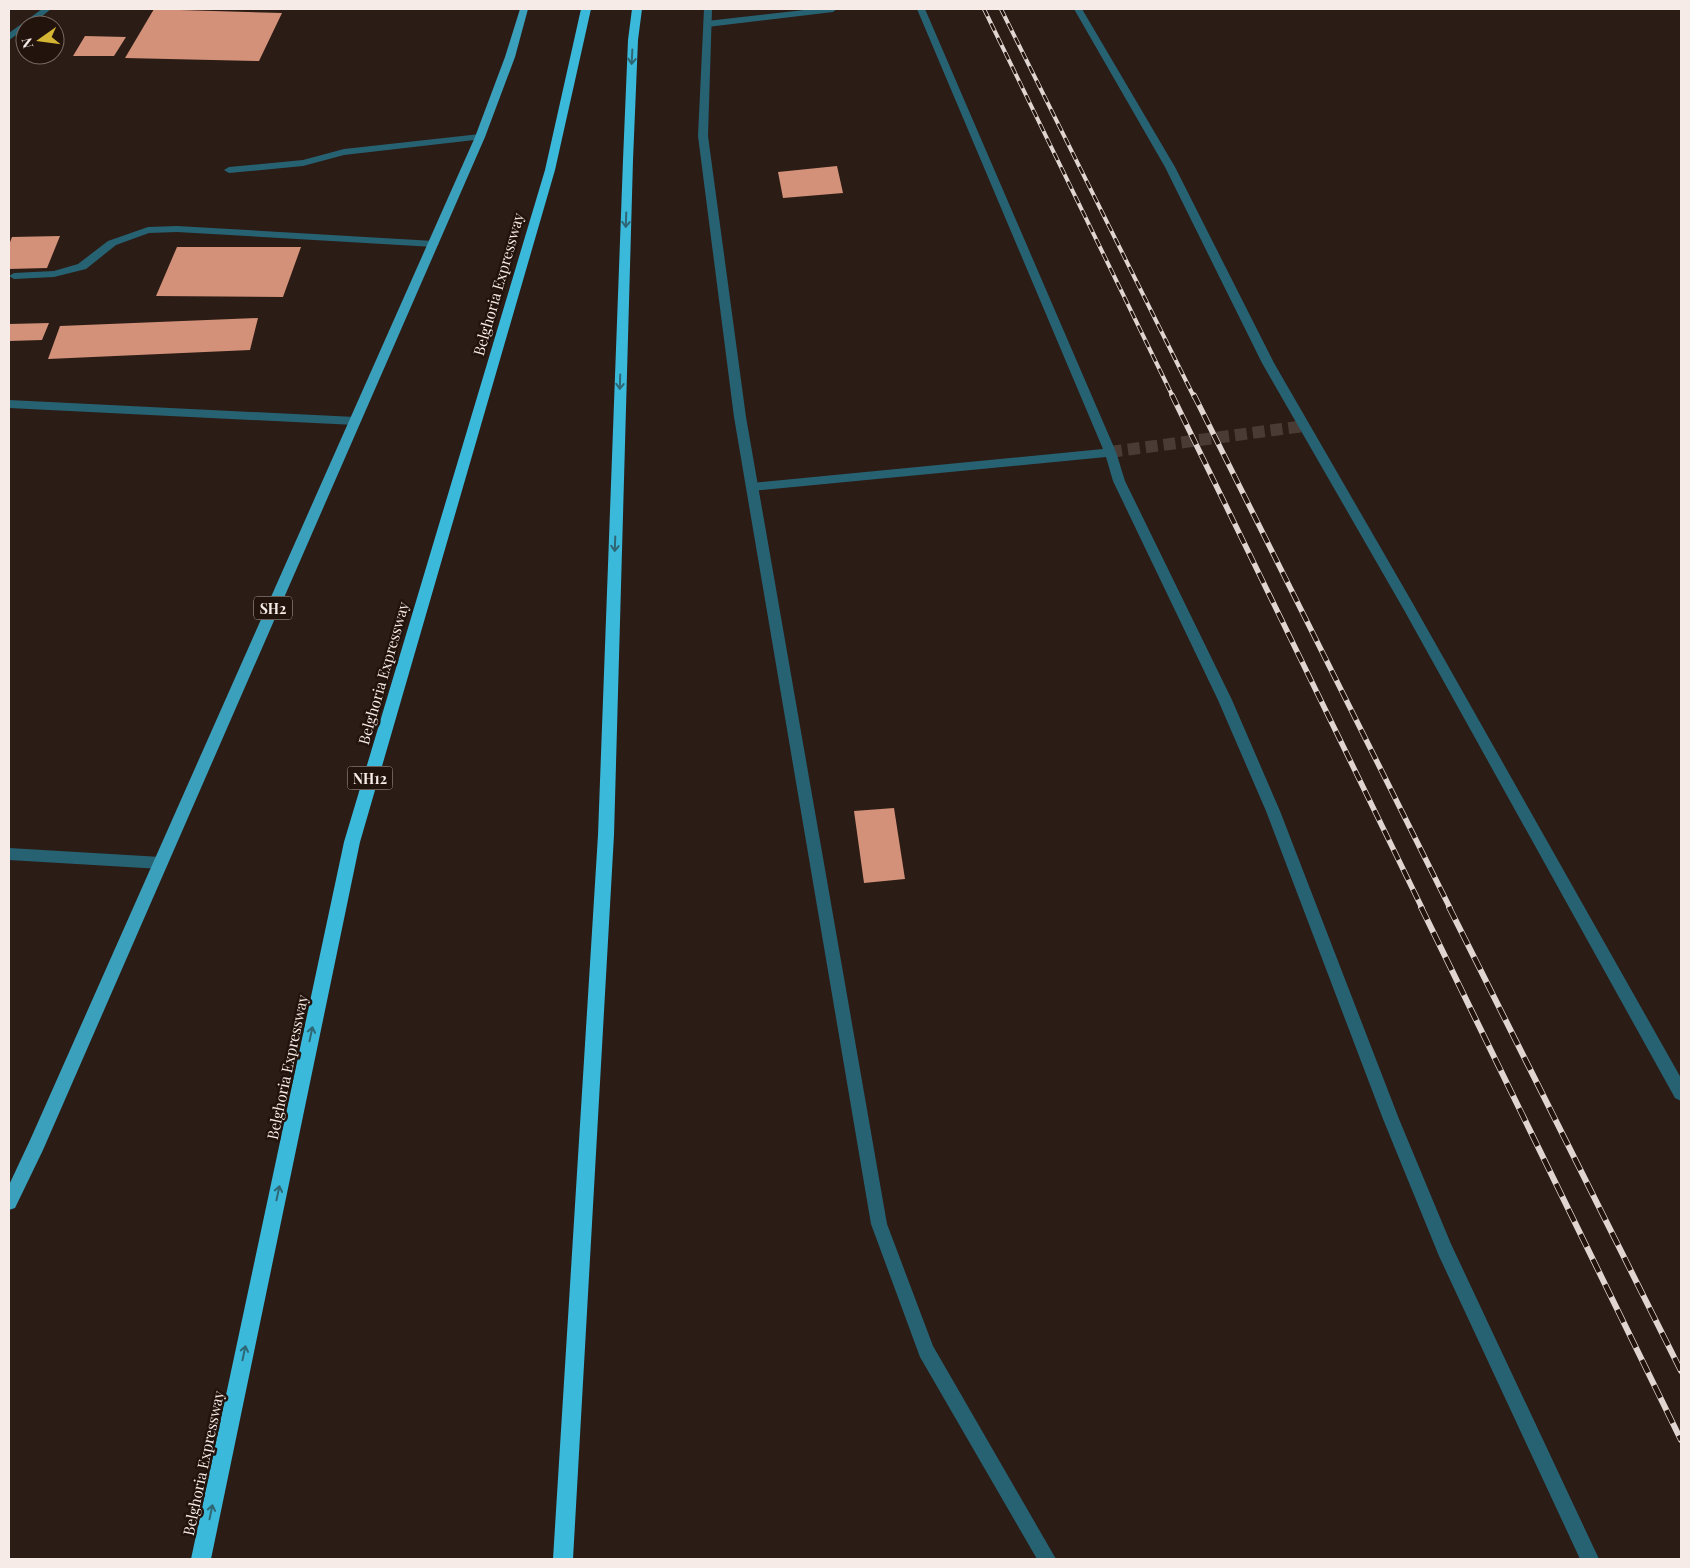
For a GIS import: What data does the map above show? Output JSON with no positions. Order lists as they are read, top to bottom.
{
  "streets": {
    "highway": ["Belghoria Expressway", "NH12"],
    "main road": ["SH2"]
  },
  "one_way": ["Belghoria Expressway"],
  "north": "left"
}
